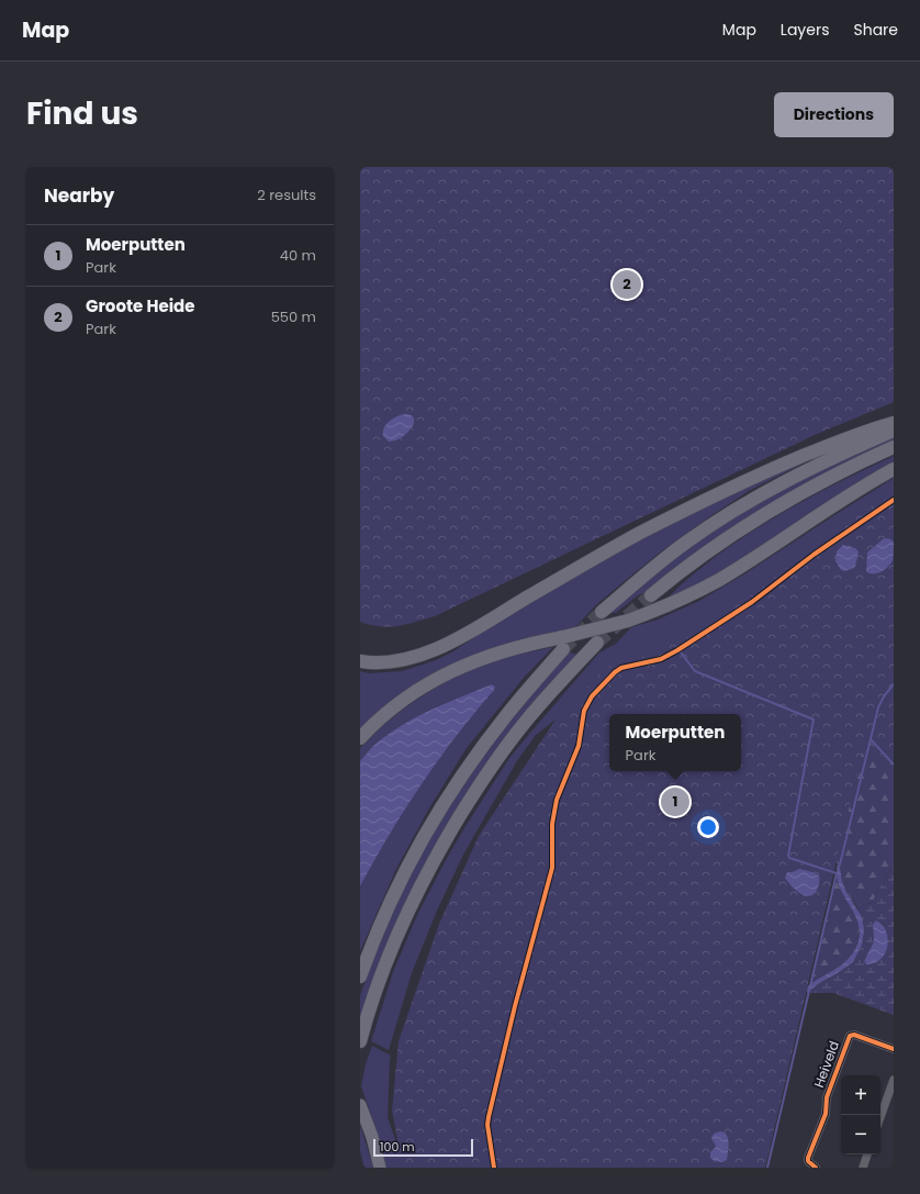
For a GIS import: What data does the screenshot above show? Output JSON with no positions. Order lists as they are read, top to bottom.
{
  "streets": {
    "street": ["Heiveld"]
  },
  "scale_bar": "100 m",
  "page": {
    "header": "Map",
    "nav": ["Map", "Layers", "Share"],
    "title": "Find us",
    "buttons": "Directions",
    "heading": ["Nearby", "2 results"],
    "list": [
      {
        "mark": "1",
        "name": "Moerputten",
        "note": "Park",
        "value": "40 m"
      },
      {
        "mark": "2",
        "name": "Groote Heide",
        "note": "Park",
        "value": "550 m"
      }
    ],
    "pins": ["2", "1"],
    "popup": ["Moerputten", "Park"],
    "map_buttons": ["+", "−"],
    "scale": "100 m"
  }
}
